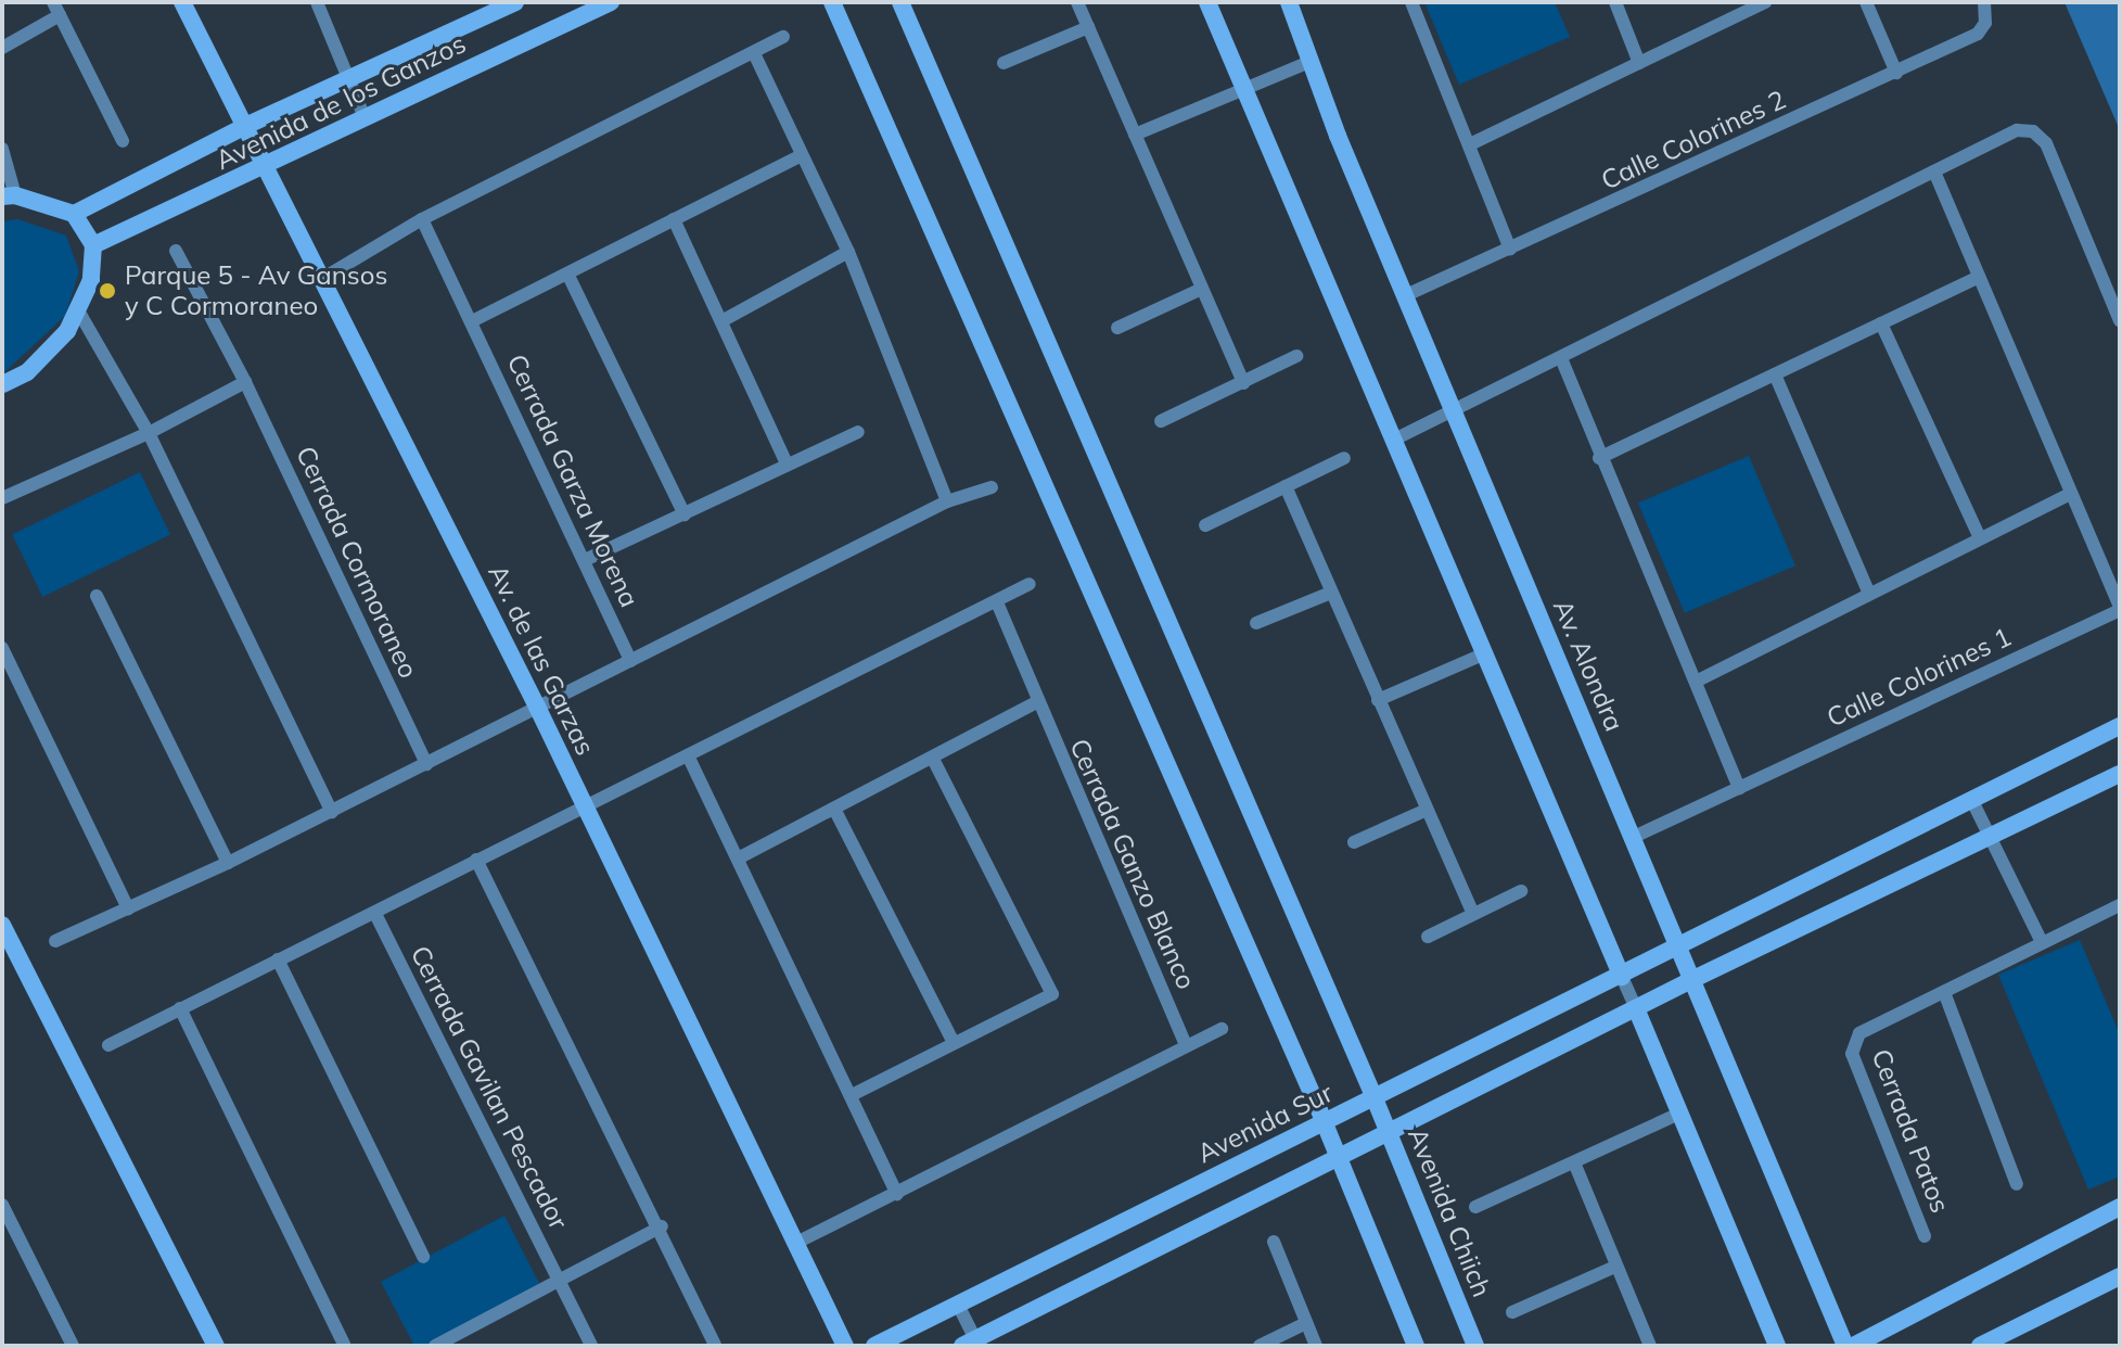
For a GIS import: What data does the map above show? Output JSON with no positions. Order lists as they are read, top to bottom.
{
  "streets": {
    "main road": [
      "Avenida de los Ganzos",
      "Av. de las Garzas",
      "Av. Alondra",
      "Avenida Sur",
      "Avenida Chiich"
    ],
    "street": [
      "Calle Colorines 2",
      "Cerrada Garza Morena",
      "Cerrada Cormoraneo",
      "Calle Colorines 1",
      "Cerrada Ganzo Blanco",
      "Cerrada Gavilan Pescador",
      "Cerrada Patos"
    ]
  },
  "crossings": [
    ["Avenida de los Ganzos", "Av. de las Garzas"],
    ["Calle Colorines 2", "Av. Alondra"],
    ["Av. Alondra", "Calle Colorines 1"],
    ["Av. Alondra", "Avenida Sur"],
    ["Avenida Sur", "Avenida Chiich"]
  ],
  "places": ["Parque 5 - Av Gansos y C Cormoraneo"]
}
